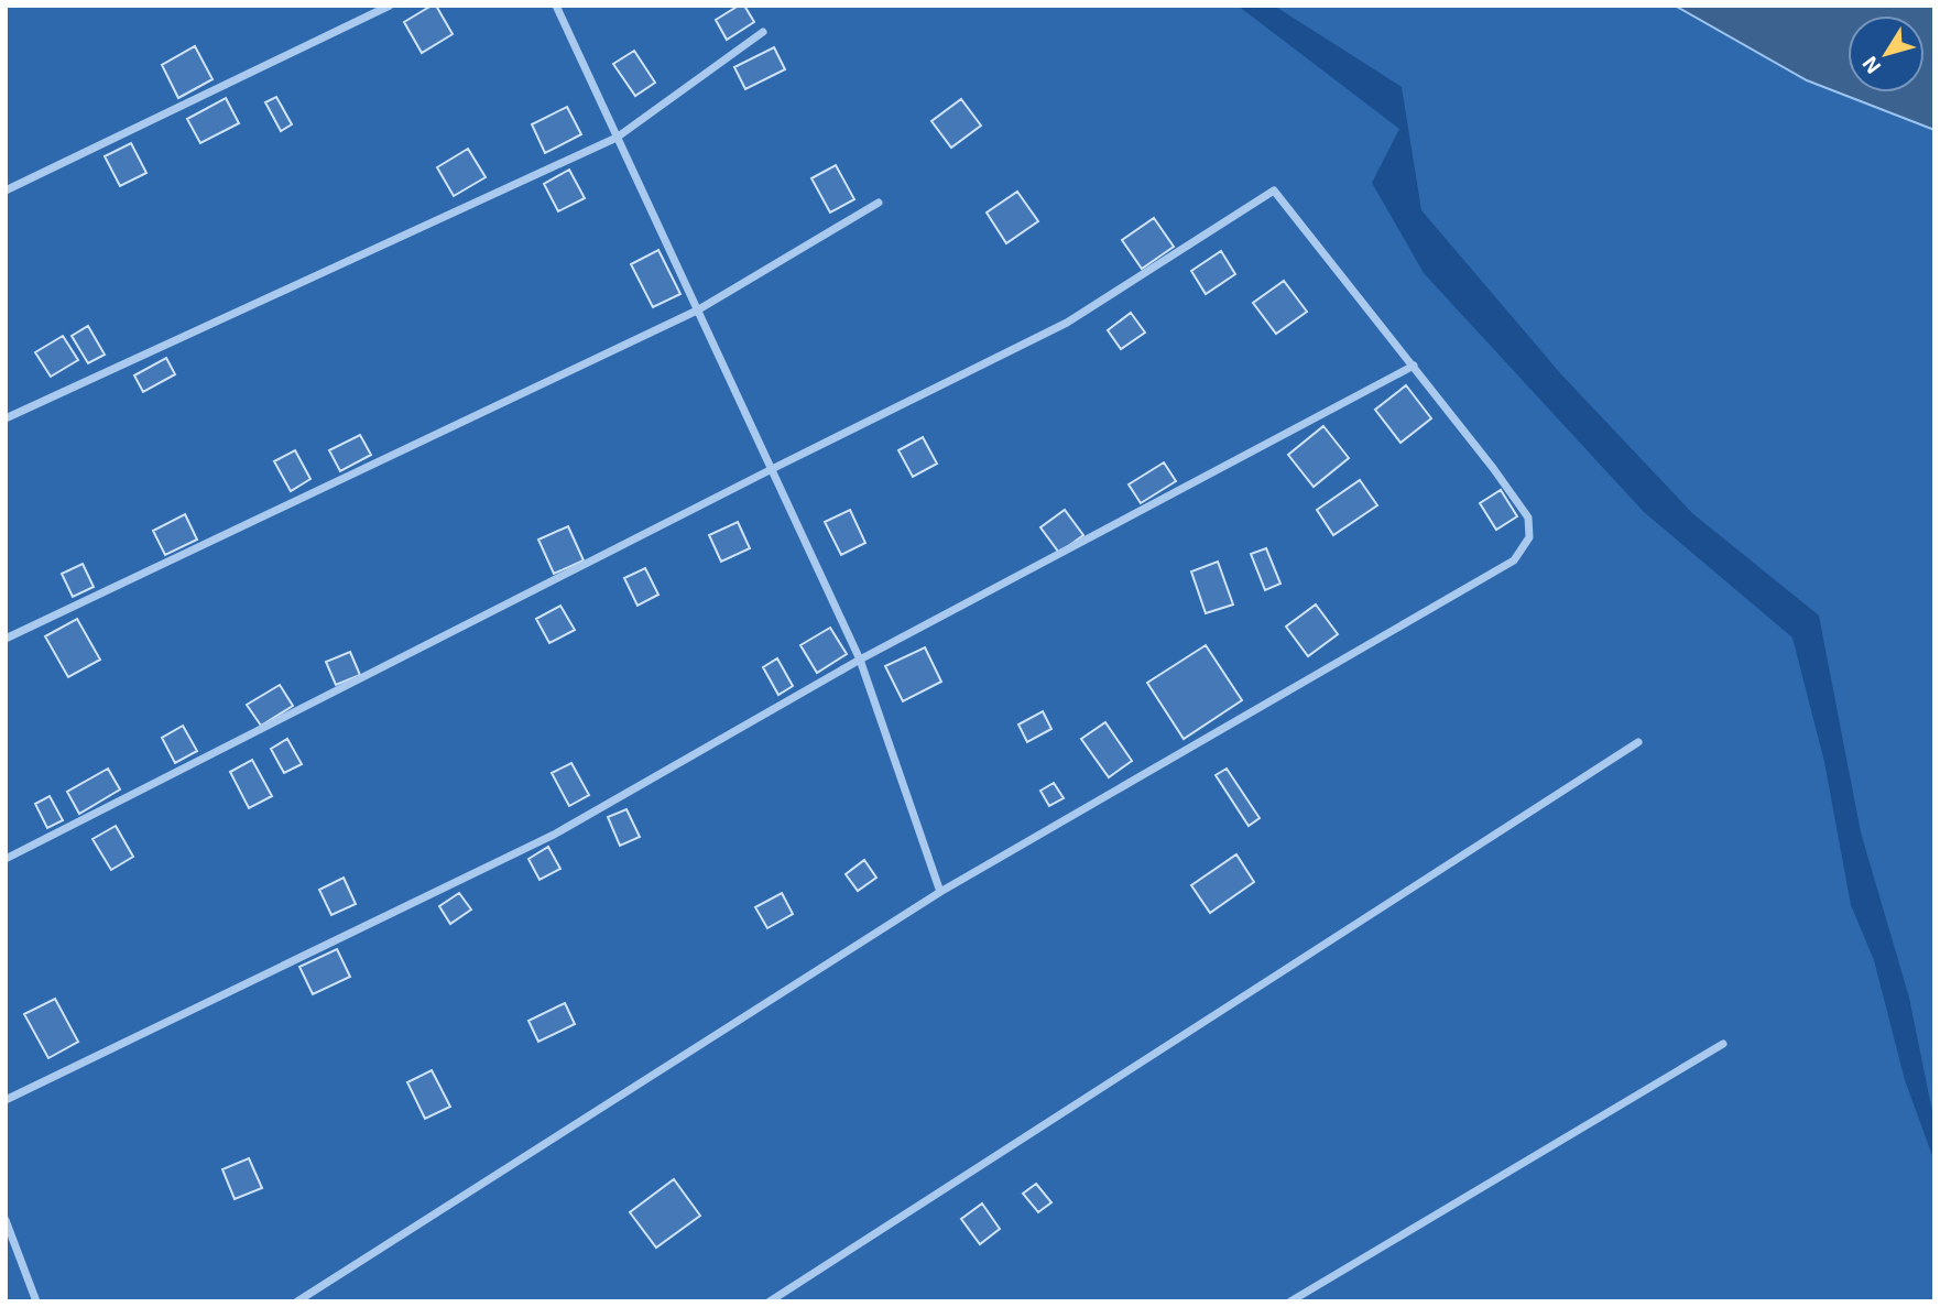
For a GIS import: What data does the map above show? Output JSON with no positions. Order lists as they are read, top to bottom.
{
  "north": "bottom left"
}
